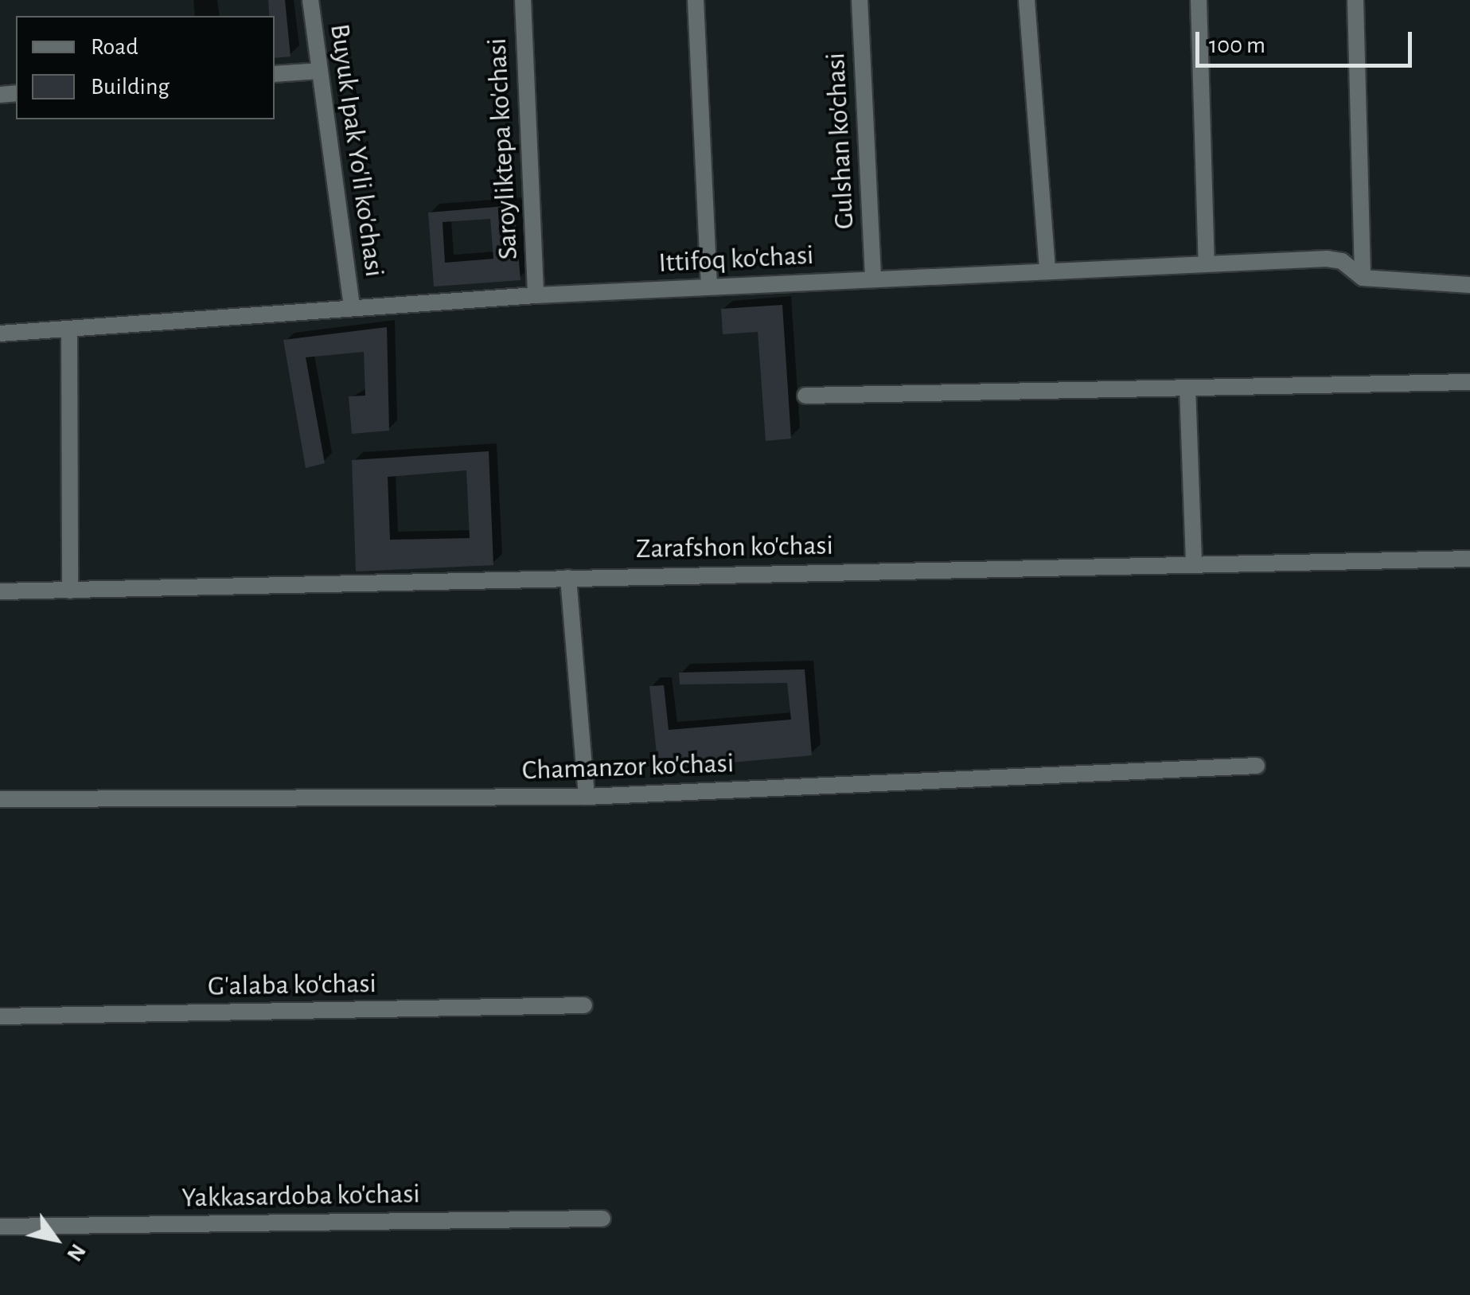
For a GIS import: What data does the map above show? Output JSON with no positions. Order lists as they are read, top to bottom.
{
  "streets": {
    "street": [
      "Gulshan ko'chasi",
      "Saroyliktepa ko'chasi",
      "Buyuk Ipak Yo'li ko'chasi",
      "Ittifoq ko'chasi",
      "Zarafshon ko'chasi",
      "Chamanzor ko'chasi",
      "G'alaba ko'chasi",
      "Yakkasardoba ko'chasi"
    ]
  },
  "crossings": [
    ["Gulshan ko'chasi", "Ittifoq ko'chasi"],
    ["Saroyliktepa ko'chasi", "Ittifoq ko'chasi"],
    ["Buyuk Ipak Yo'li ko'chasi", "Ittifoq ko'chasi"]
  ],
  "legend": ["Road", "Building"],
  "scale_bar": "100 m",
  "north": "bottom right"
}
